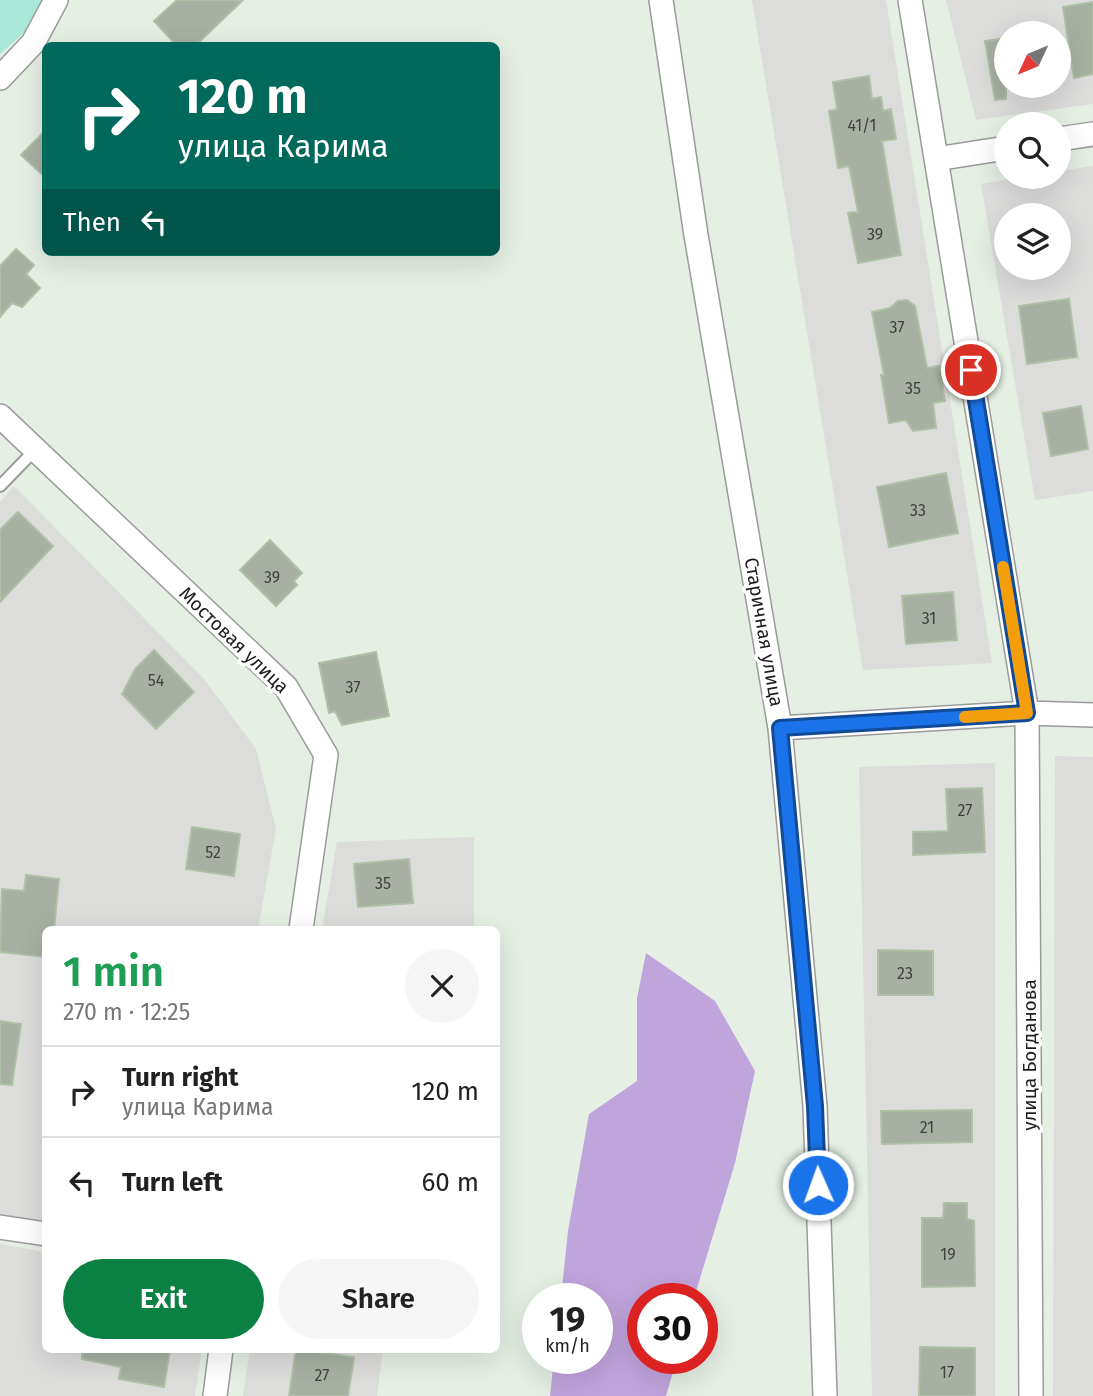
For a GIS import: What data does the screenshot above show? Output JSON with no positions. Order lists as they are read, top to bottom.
{
  "streets": {
    "street": ["Старичная улица", "Мостовая улица", "улица Богданова"]
  },
  "house_numbers": [
    "41/1",
    "39",
    "37",
    "35",
    "33",
    "39",
    "31",
    "54",
    "37",
    "27",
    "52",
    "35",
    "23",
    "21",
    "19",
    "17",
    "27"
  ],
  "north": "bottom left",
  "page": {
    "turn": ["120 m", "улица Карима"],
    "then": "Then",
    "heading": ["1 min", "270 m · 12:25"],
    "list": [
      {
        "name": "Turn right",
        "note": "улица Карима",
        "value": "120 m"
      },
      {
        "name": "Turn left",
        "value": "60 m"
      }
    ],
    "buttons": ["Exit", "Share"],
    "speed": "19 km/h",
    "limit": "30"
  }
}
